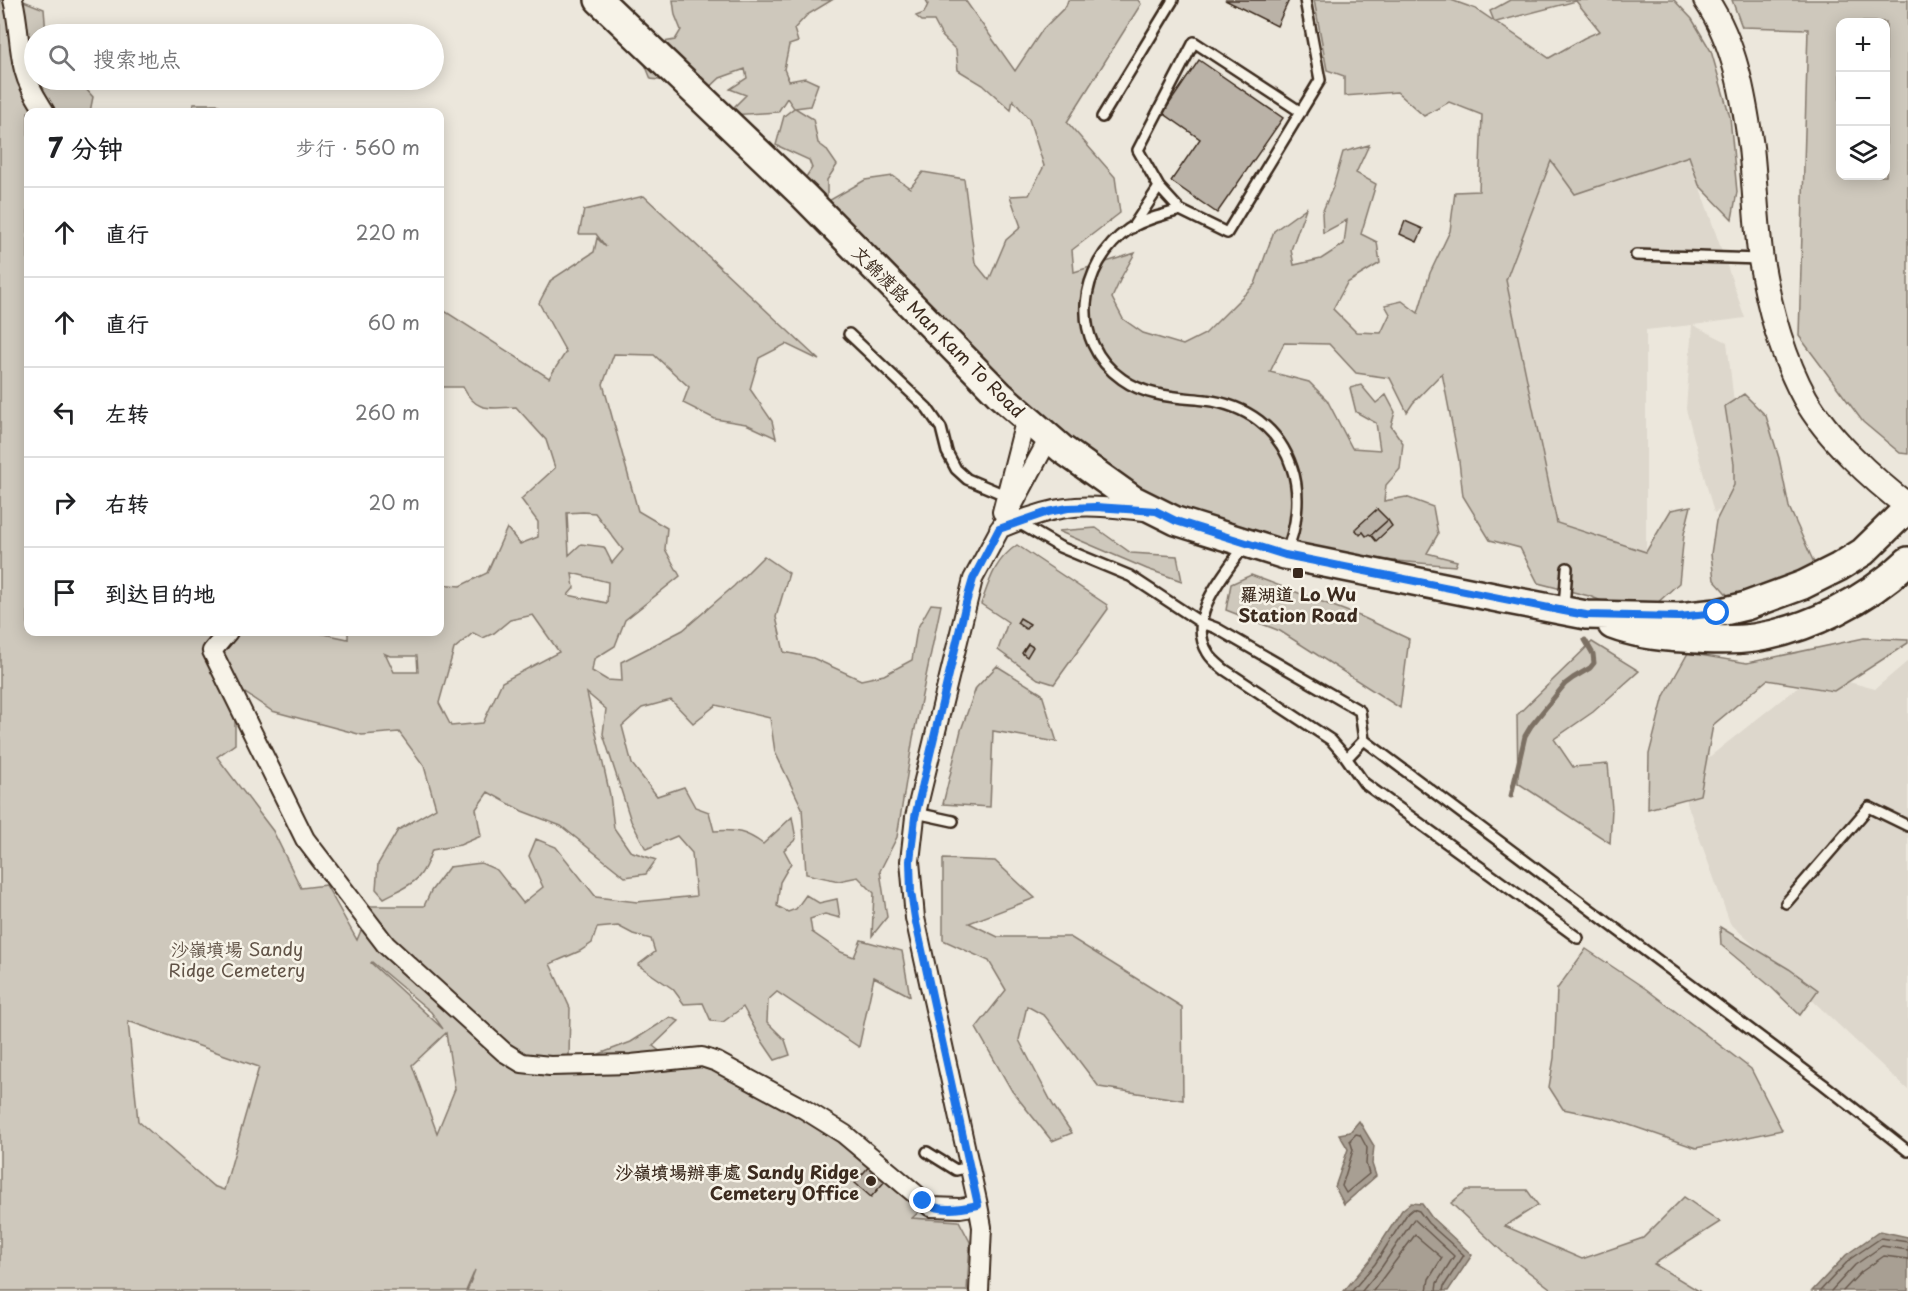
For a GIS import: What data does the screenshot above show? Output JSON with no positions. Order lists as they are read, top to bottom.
{
  "streets": {
    "main road": ["文錦渡路 Man Kam To Road"]
  },
  "parks": ["沙嶺墳場 Sandy Ridge Cemetery"],
  "places": {
    "transit": ["羅湖道 Lo Wu Station Road"],
    "other": ["沙嶺墳場辦事處 Sandy Ridge Cemetery Office"]
  },
  "page": {
    "map_buttons": ["+", "−"],
    "search": "搜索地点",
    "heading": ["7 分钟", "步行 · 560 m"],
    "list": [
      ["直行", "220 m"],
      ["直行", "60 m"],
      ["左转", "260 m"],
      ["右转", "20 m"],
      "到达目的地"
    ]
  }
}
